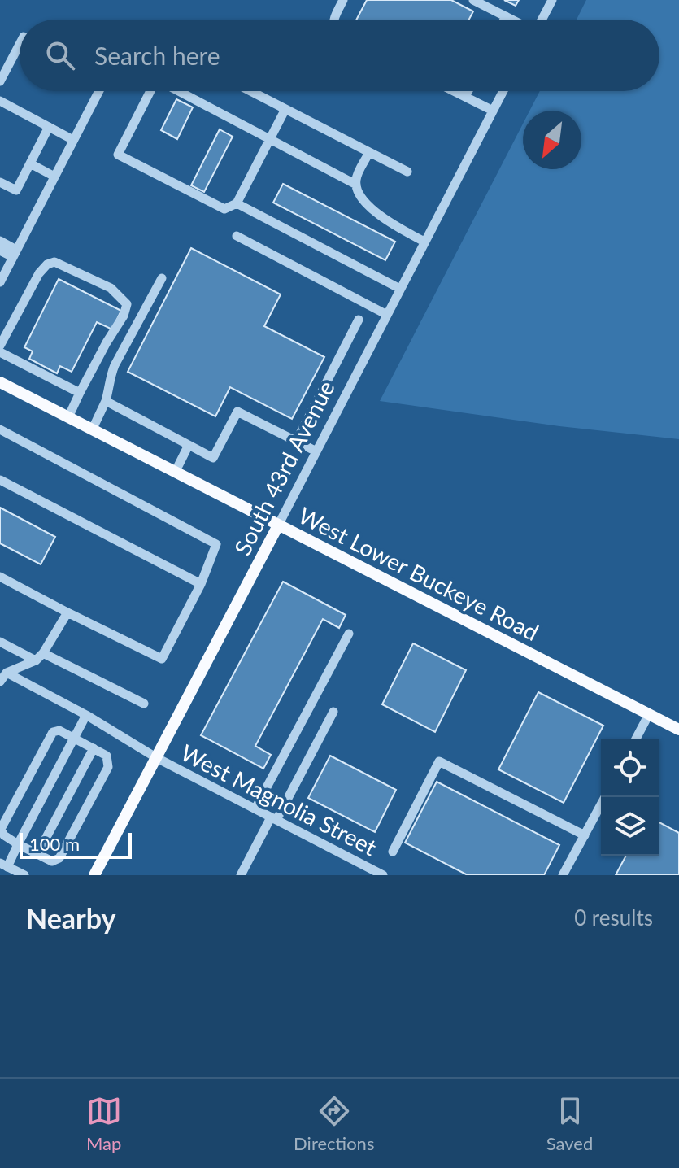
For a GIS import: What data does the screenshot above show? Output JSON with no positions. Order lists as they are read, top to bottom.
{
  "streets": {
    "main road": ["South 43rd Avenue", "West Lower Buckeye Road"],
    "street": ["West Magnolia Street"]
  },
  "crossings": [
    ["South 43rd Avenue", "West Lower Buckeye Road"],
    ["South 43rd Avenue", "West Magnolia Street"]
  ],
  "scale_bar": "100 m",
  "north": "bottom left",
  "page": {
    "search": "Search here",
    "scale": "100 m",
    "heading": ["Nearby", "0 results"],
    "nav": ["Map", "Directions", "Saved"]
  }
}
